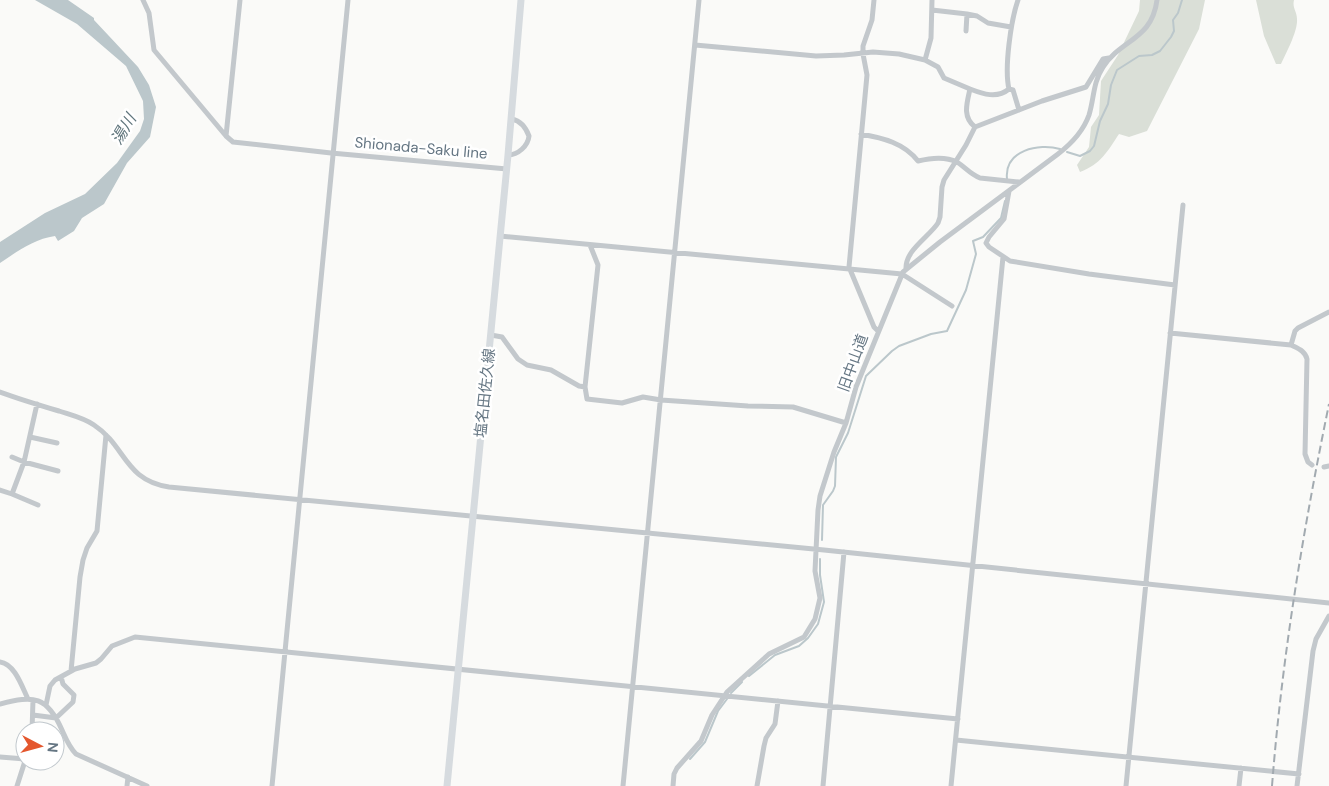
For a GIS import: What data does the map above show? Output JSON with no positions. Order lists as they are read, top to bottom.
{
  "streets": {
    "main road": ["塩名田佐久線"],
    "street": ["Shionada-Saku line", "旧中山道"]
  },
  "crossings": [
    ["Shionada-Saku line", "塩名田佐久線"]
  ],
  "water": ["湯川"],
  "north": "right"
}
